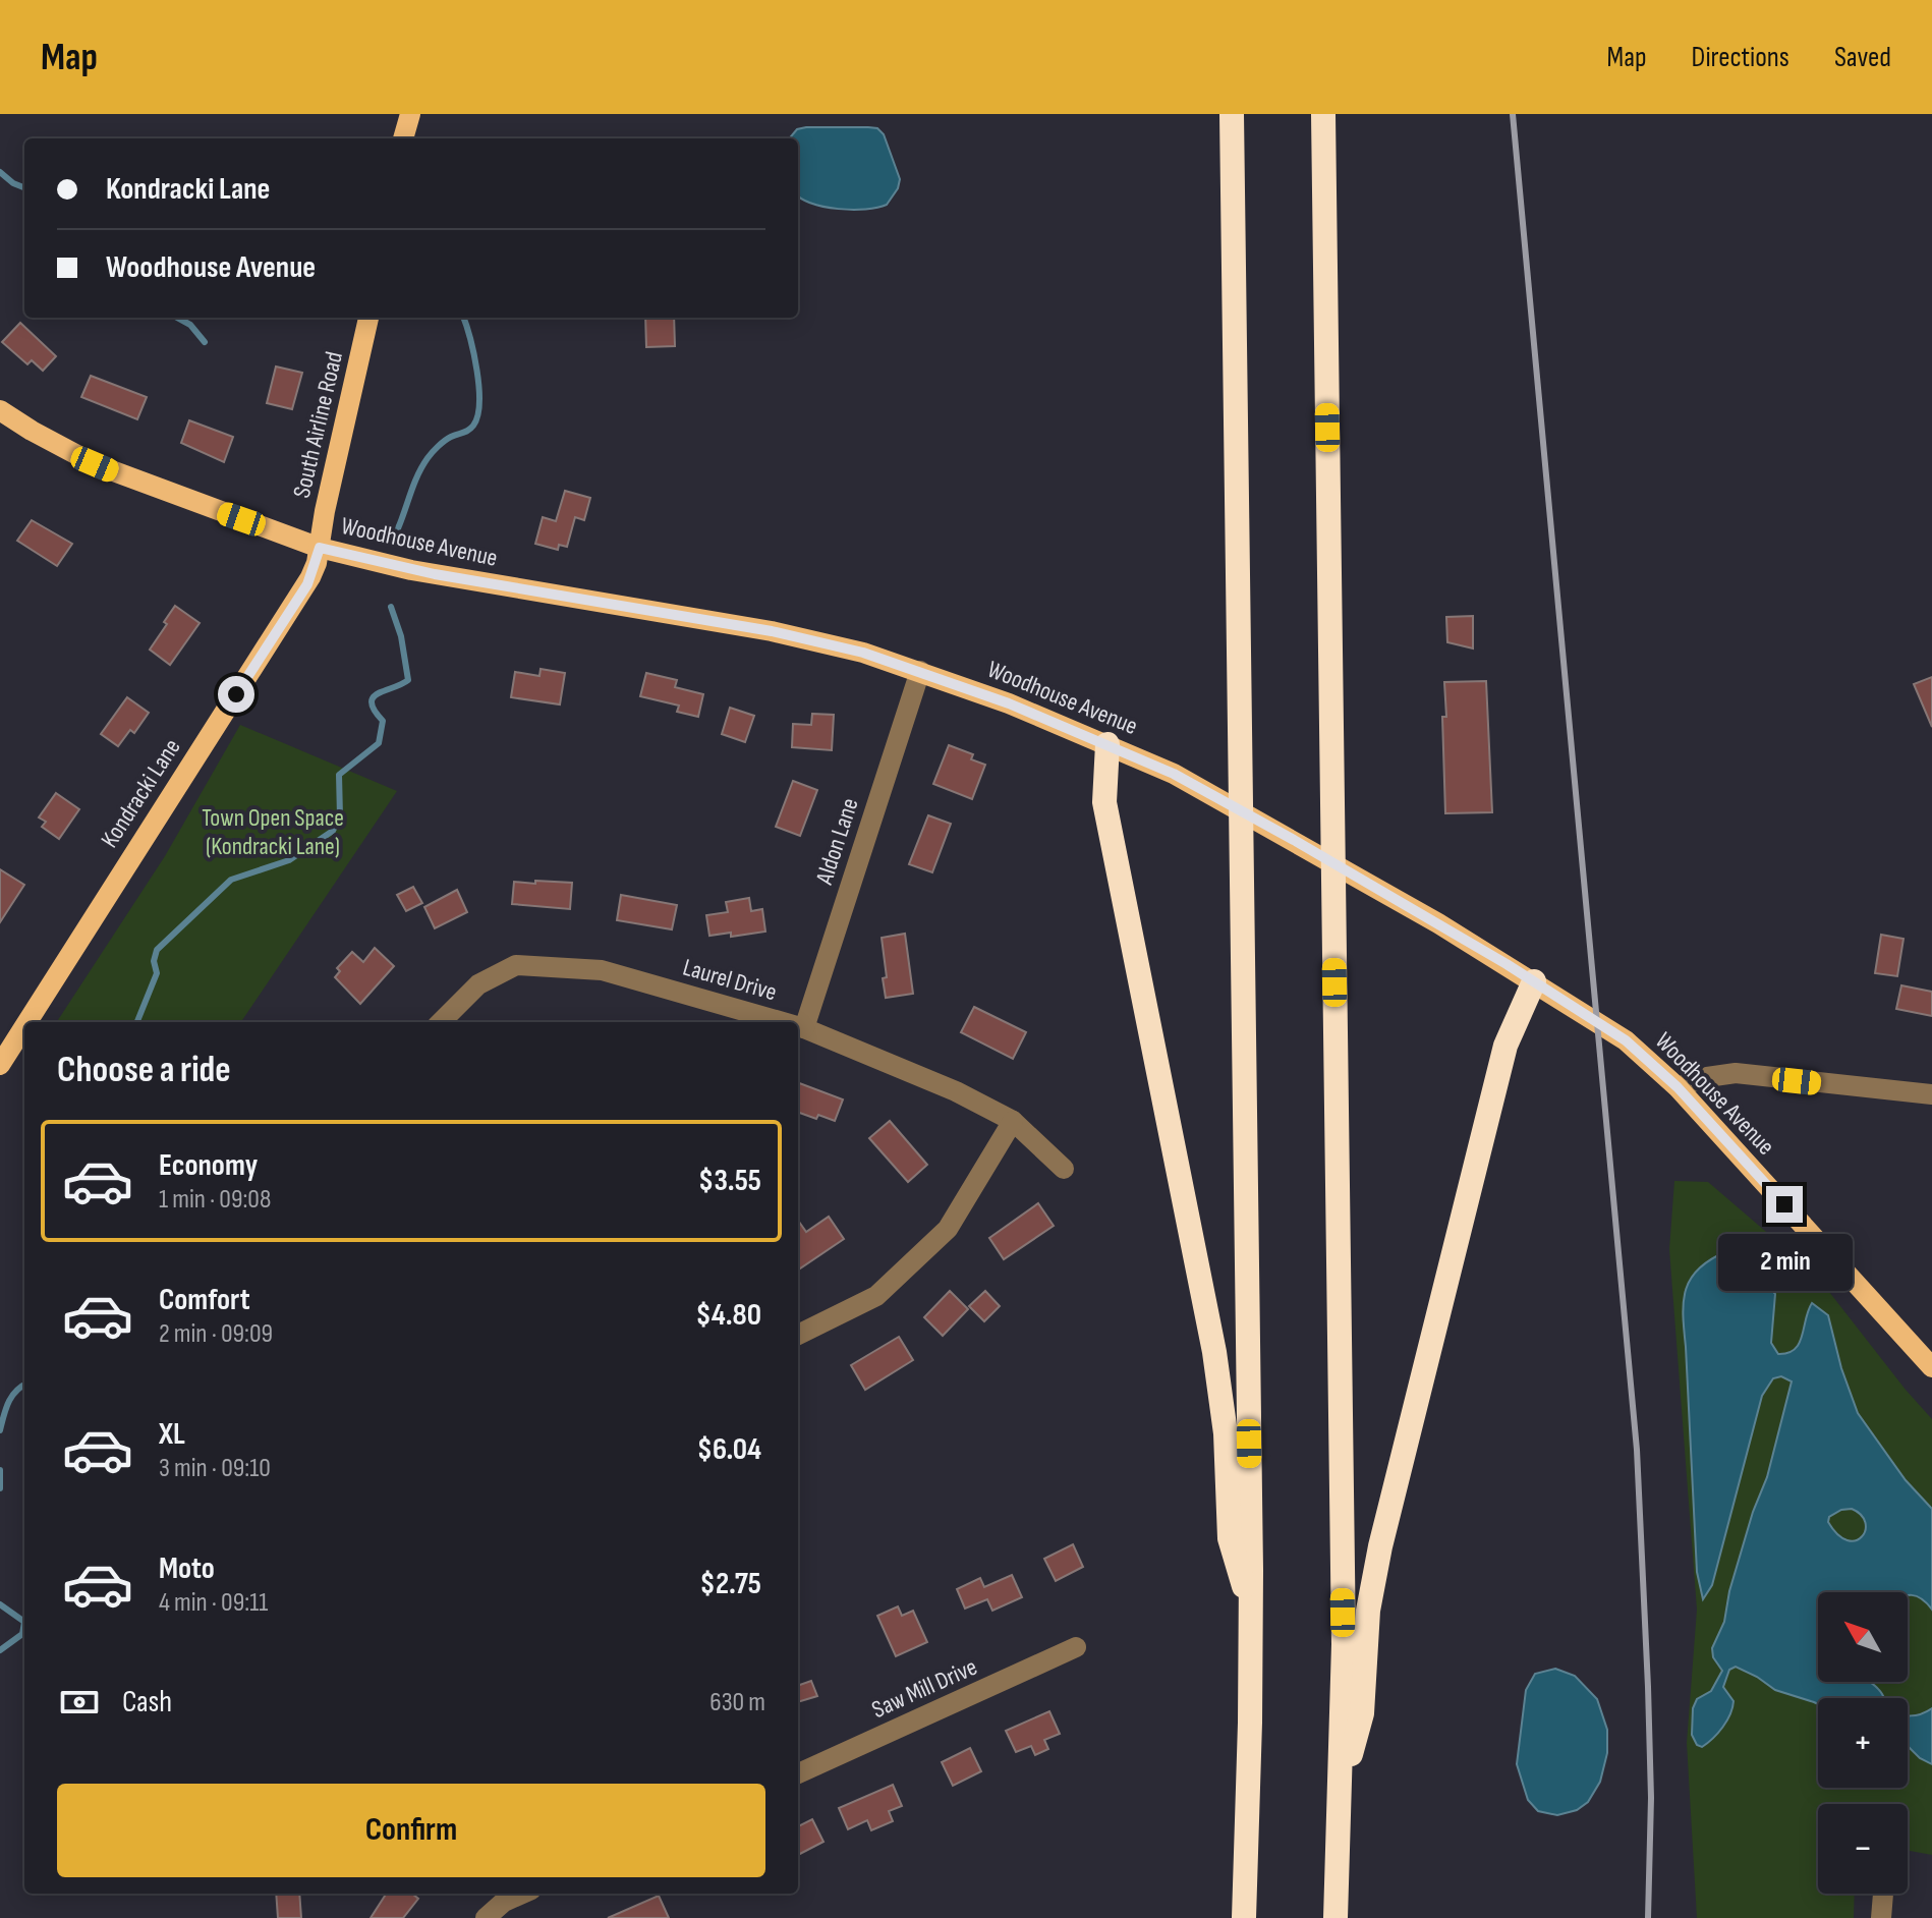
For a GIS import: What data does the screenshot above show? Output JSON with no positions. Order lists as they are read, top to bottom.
{
  "streets": {
    "main road": ["South Airline Road", "Woodhouse Avenue", "Kondracki Lane"],
    "street": ["Aldon Lane", "Laurel Drive", "Saw Mill Drive"]
  },
  "crossings": [
    ["South Airline Road", "Woodhouse Avenue"],
    ["South Airline Road", "Kondracki Lane"],
    ["Woodhouse Avenue", "Kondracki Lane"],
    ["Woodhouse Avenue", "Aldon Lane"],
    ["Aldon Lane", "Laurel Drive"]
  ],
  "parks": ["Town Open Space (Kondracki Lane)"],
  "north": "top left",
  "page": {
    "header": "Map",
    "nav": ["Map", "Directions", "Saved"],
    "banner": ["Kondracki Lane", "Woodhouse Avenue"],
    "heading": "Choose a ride",
    "list": [
      {
        "name": "Economy",
        "note": "1 min · 09:08",
        "value": "$3.55"
      },
      {
        "name": "Comfort",
        "note": "2 min · 09:09",
        "value": "$4.80"
      },
      {
        "name": "XL",
        "note": "3 min · 09:10",
        "value": "$6.04"
      },
      {
        "name": "Moto",
        "note": "4 min · 09:11",
        "value": "$2.75"
      }
    ],
    "bubble": "2 min",
    "map_buttons": ["+", "−"],
    "pay": ["Cash", "630 m"],
    "buttons": "Confirm"
  }
}
